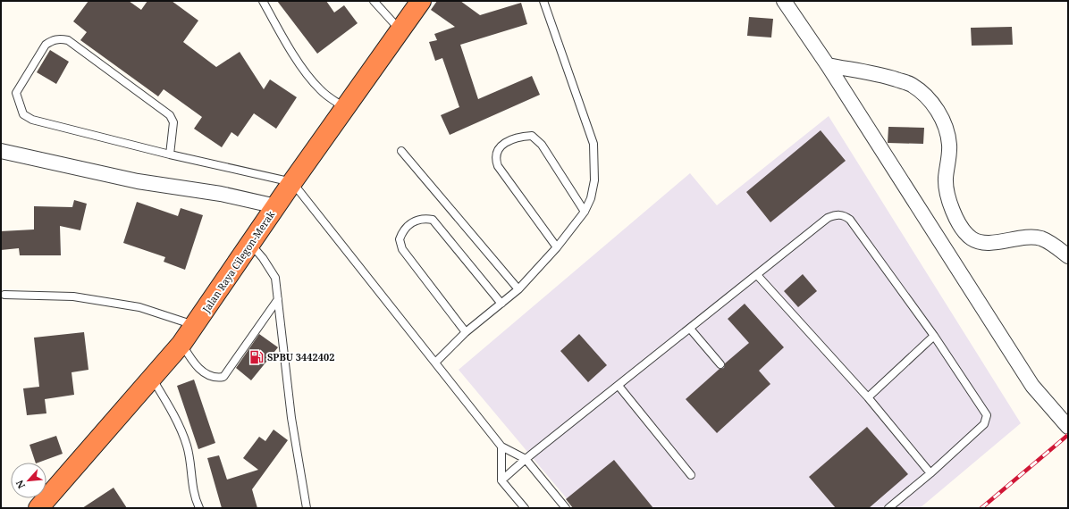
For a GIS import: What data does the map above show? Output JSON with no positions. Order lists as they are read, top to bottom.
{
  "streets": {
    "highway": ["Jalan Raya Cilegon-Merak"]
  },
  "places": {
    "fuel station": ["SPBU 3442402"]
  },
  "north": "bottom left"
}
